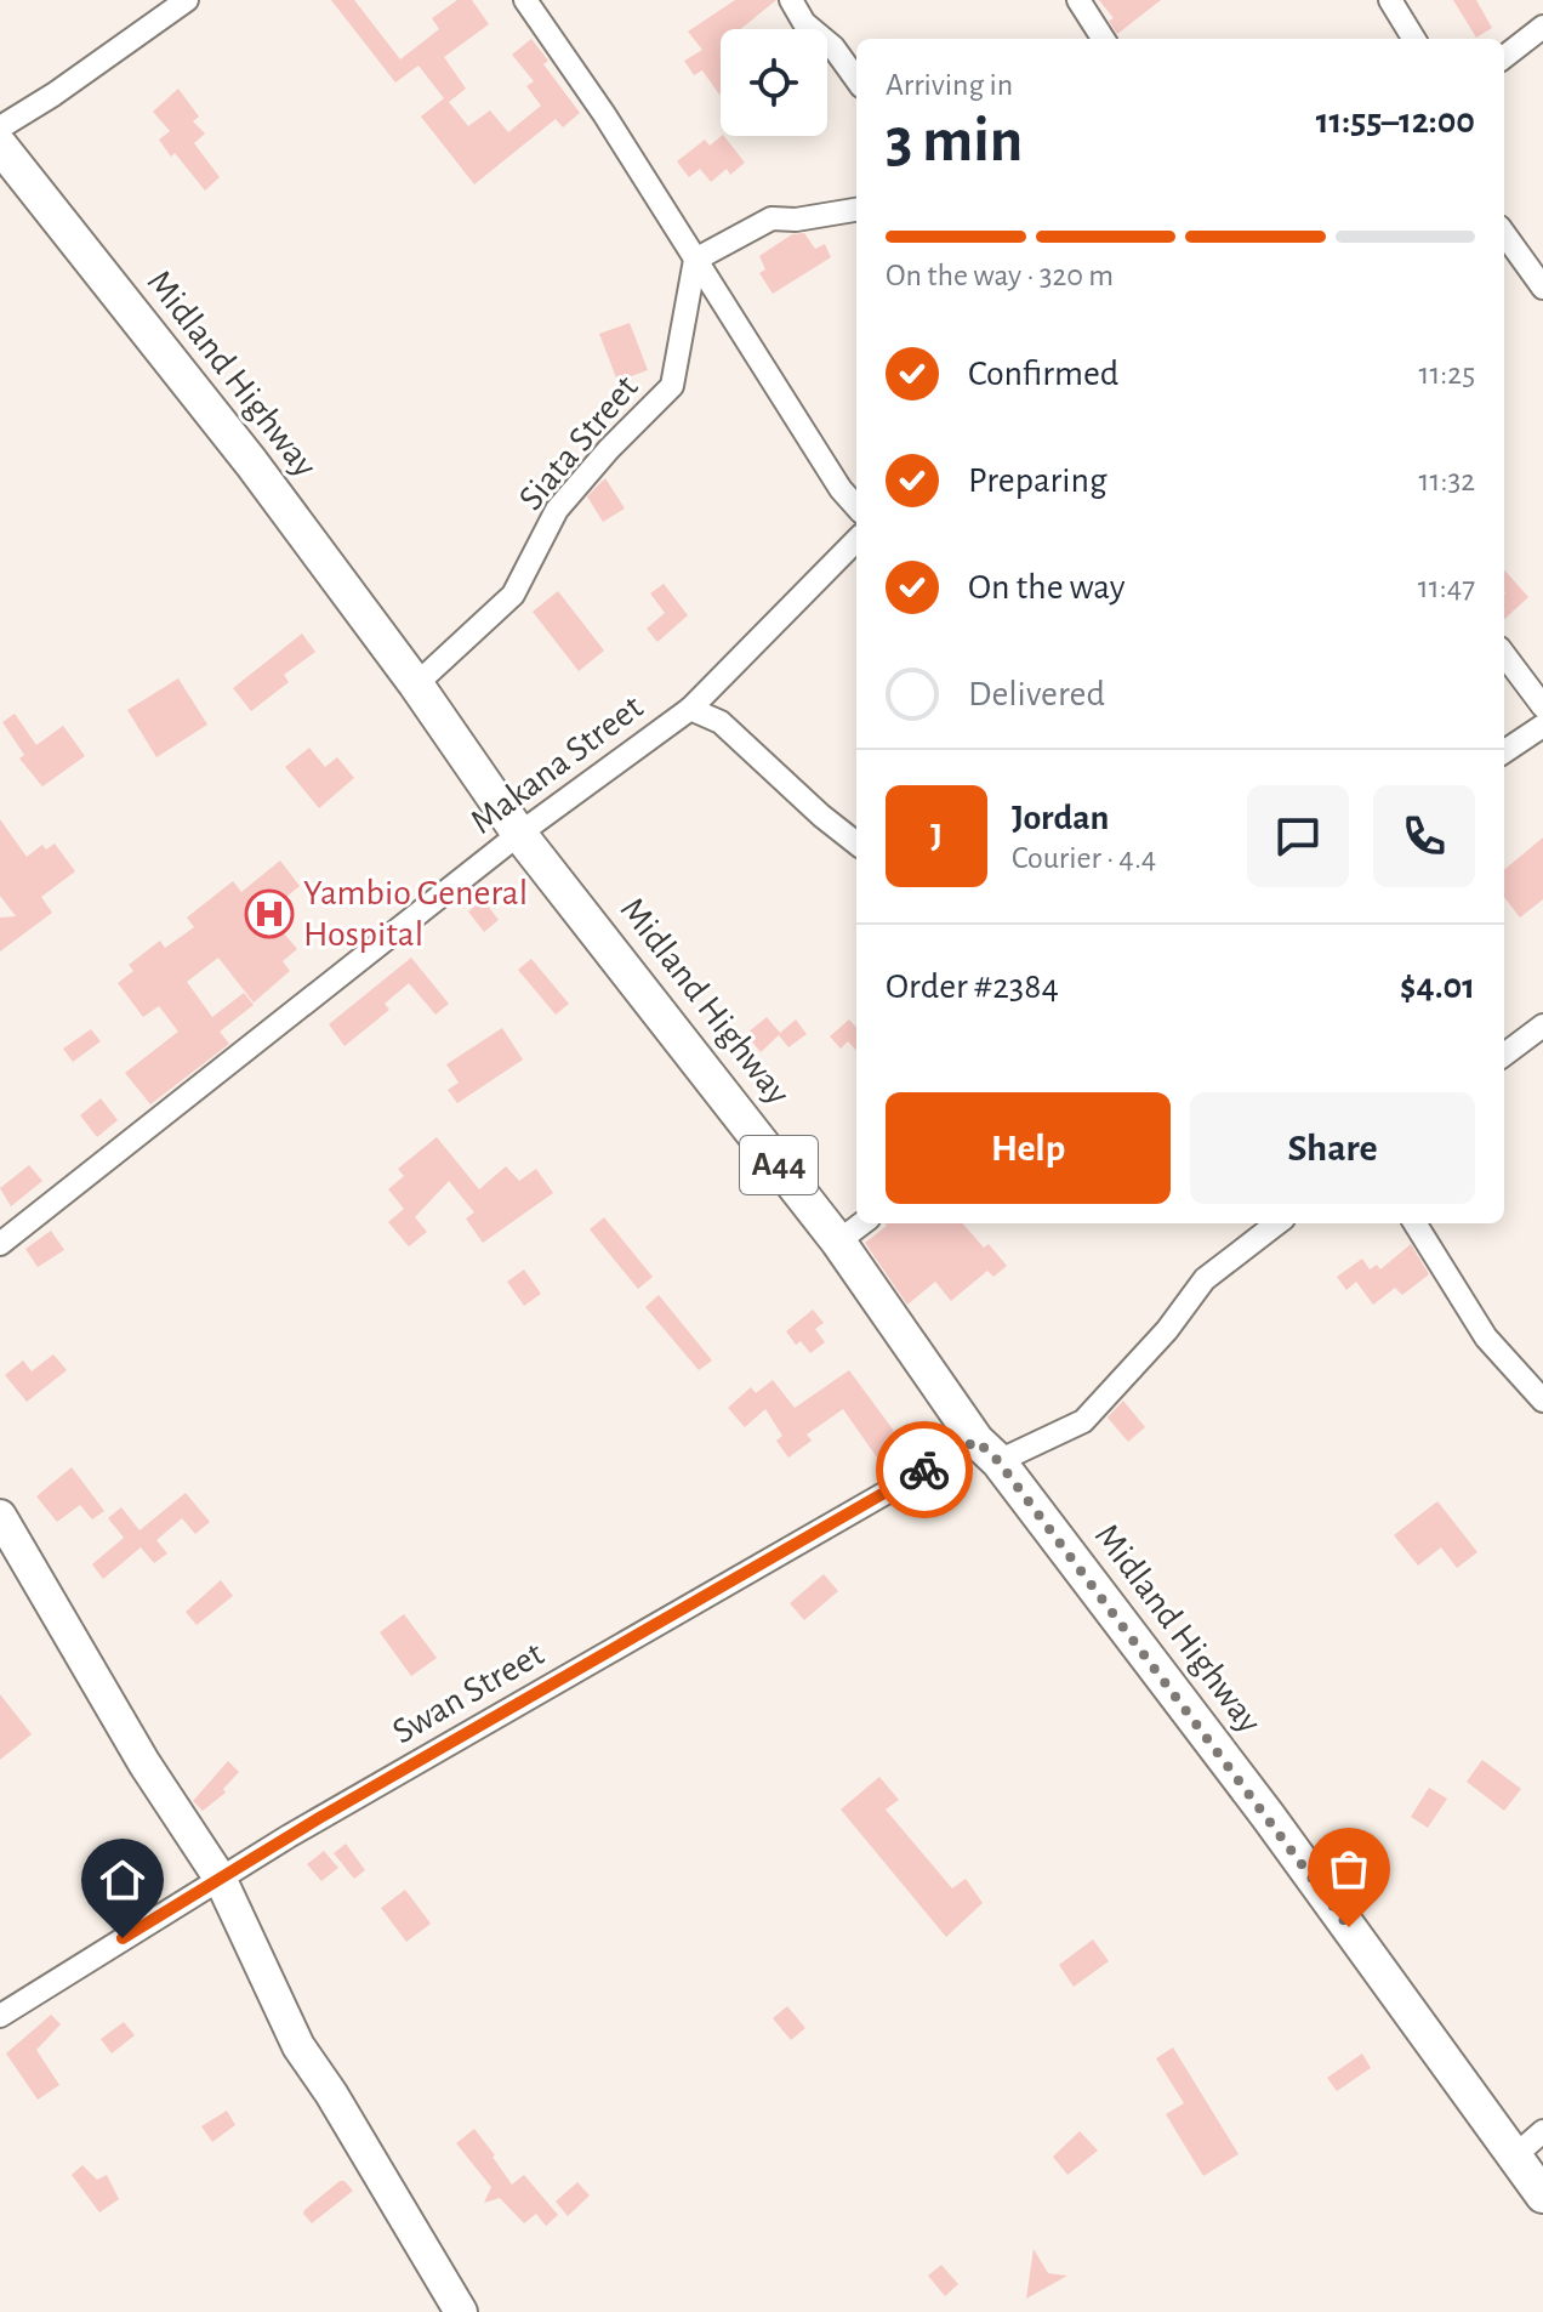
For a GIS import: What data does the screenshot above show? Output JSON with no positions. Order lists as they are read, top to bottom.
{
  "streets": {
    "main road": ["Midland Highway", "A44"],
    "street": ["Siata Street", "Makana Street", "Swan Street"]
  },
  "crossings": [
    ["Midland Highway", "Siata Street"],
    ["Midland Highway", "Makana Street"],
    ["Midland Highway", "Swan Street"]
  ],
  "places": {
    "hospital": ["Yambio General Hospital"]
  },
  "page": {
    "heading": ["3 min", "Arriving in", "11:55–12:00"],
    "panel": [
      "Jordan",
      "Courier · 4.4",
      "Order #2384",
      "$4.01"
    ],
    "bar": "On the way · 320 m",
    "list": [
      ["Confirmed", "11:25"],
      ["Preparing", "11:32"],
      ["On the way", "11:47"],
      "Delivered"
    ],
    "round": "J",
    "buttons": ["Help", "Share"]
  }
}
